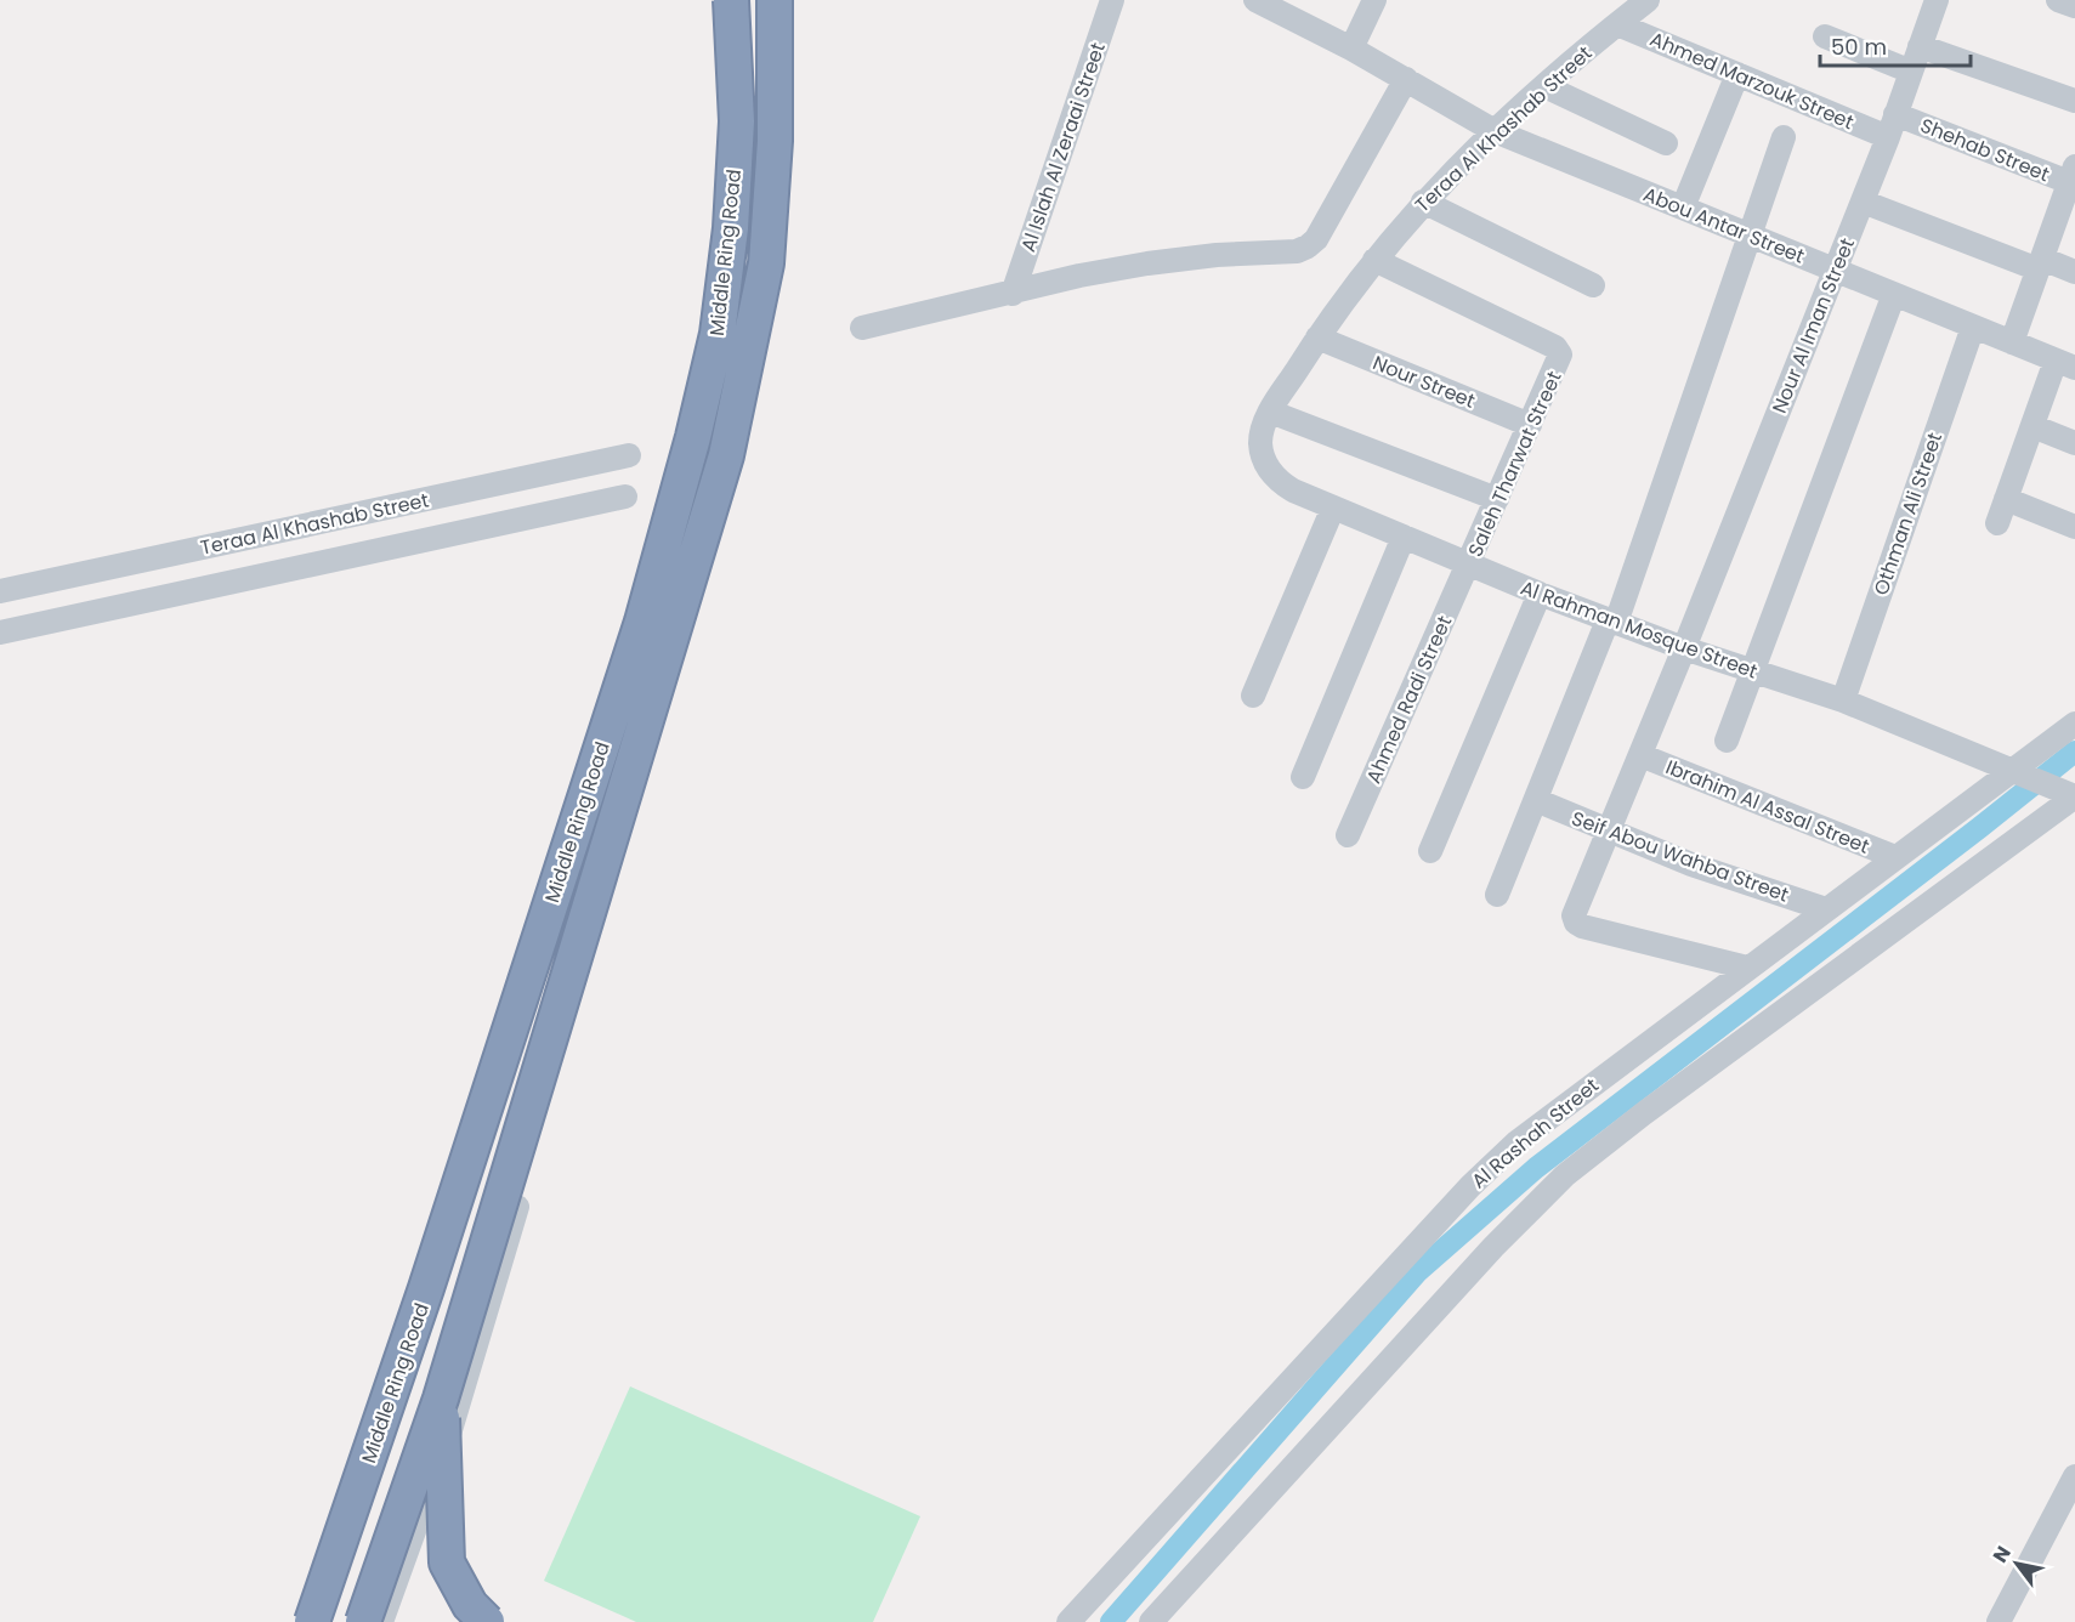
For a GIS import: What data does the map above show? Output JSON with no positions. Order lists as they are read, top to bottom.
{
  "streets": {
    "highway": ["Middle Ring Road"],
    "street": [
      "Ahmed Marzouk Street",
      "Teraa Al Khashab Street",
      "Al Islah Al Zeraai Street",
      "Shehab Street",
      "Abou Antar Street",
      "Nour Al Iman Street",
      "Nour Street",
      "Saleh Tharwat Street",
      "Othman Ali Street",
      "Al Rahman Mosque Street",
      "Ahmed Radi Street",
      "Ibrahim Al Assal Street",
      "Seif Abou Wahba Street",
      "Al Rashah Street"
    ]
  },
  "crossings": [
    ["Ahmed Marzouk Street", "Teraa Al Khashab Street"],
    ["Ahmed Marzouk Street", "Nour Al Iman Street"],
    ["Teraa Al Khashab Street", "Abou Antar Street"],
    ["Teraa Al Khashab Street", "Nour Street"],
    ["Teraa Al Khashab Street", "Saleh Tharwat Street"],
    ["Teraa Al Khashab Street", "Al Rahman Mosque Street"],
    ["Shehab Street", "Nour Al Iman Street"],
    ["Abou Antar Street", "Nour Al Iman Street"],
    ["Abou Antar Street", "Othman Ali Street"],
    ["Nour Al Iman Street", "Al Rahman Mosque Street"],
    ["Nour Al Iman Street", "Ibrahim Al Assal Street"],
    ["Nour Al Iman Street", "Seif Abou Wahba Street"],
    ["Nour Al Iman Street", "Al Rashah Street"],
    ["Nour Street", "Saleh Tharwat Street"],
    ["Saleh Tharwat Street", "Al Rahman Mosque Street"],
    ["Saleh Tharwat Street", "Ahmed Radi Street"],
    ["Othman Ali Street", "Al Rahman Mosque Street"],
    ["Al Rahman Mosque Street", "Ahmed Radi Street"],
    ["Al Rahman Mosque Street", "Al Rashah Street"],
    ["Ibrahim Al Assal Street", "Al Rashah Street"],
    ["Seif Abou Wahba Street", "Al Rashah Street"]
  ],
  "scale_bar": "50 m",
  "north": "top left"
}
